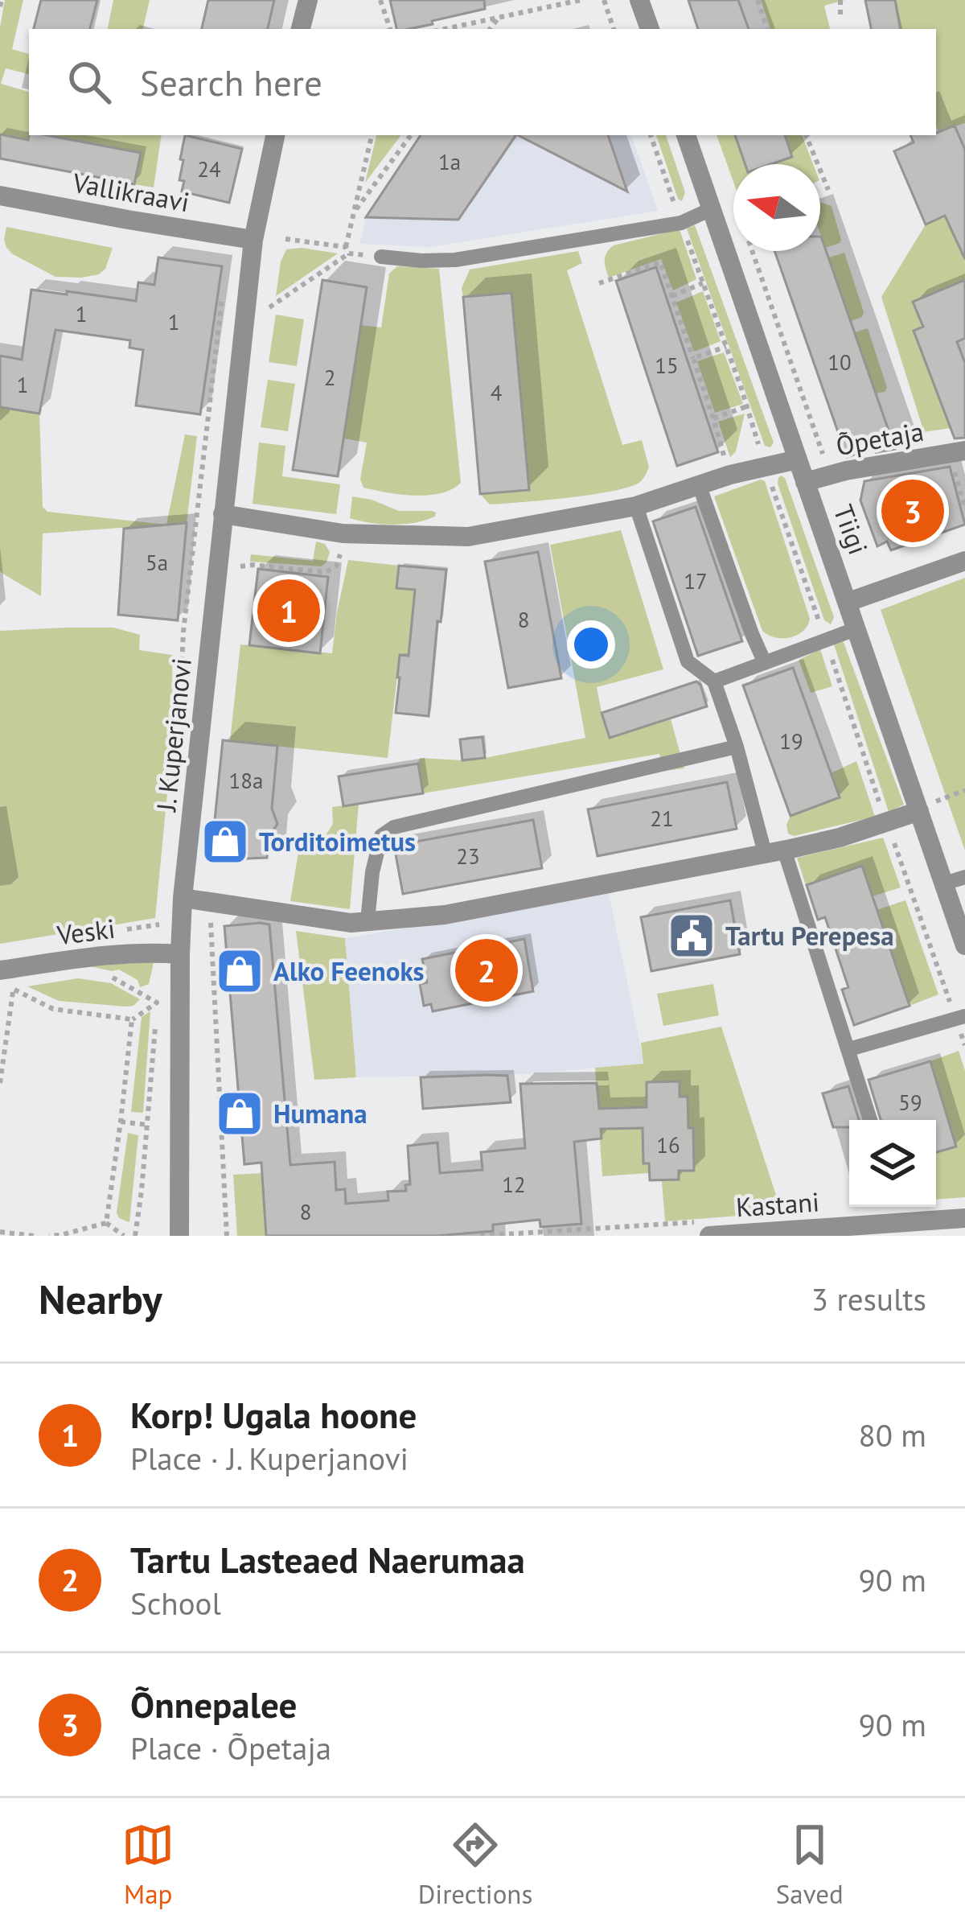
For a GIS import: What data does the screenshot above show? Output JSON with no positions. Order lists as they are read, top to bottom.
{
  "streets": {
    "street": [
      "Vallikraavi",
      "Õpetaja",
      "Tiigi",
      "J. Kuperjanovi",
      "Veski",
      "Kastani"
    ]
  },
  "crossings": [
    ["Vallikraavi", "J. Kuperjanovi"],
    ["Õpetaja", "Tiigi"],
    ["J. Kuperjanovi", "Veski"]
  ],
  "places": {
    "shop": ["Torditoimetus", "Alko Feenoks", "Humana"],
    "public building": ["Tartu Perepesa"]
  },
  "house_numbers": [
    "1a",
    "24",
    "1",
    "1",
    "10",
    "15",
    "2",
    "1",
    "4",
    "5a",
    "17",
    "8",
    "19",
    "18a",
    "21",
    "23",
    "59",
    "16",
    "12",
    "8"
  ],
  "north": "left",
  "page": {
    "search": "Search here",
    "pins": ["3", "1", "2"],
    "heading": ["Nearby", "3 results"],
    "list": [
      {
        "mark": "1",
        "name": "Korp! Ugala hoone",
        "note": "Place · J. Kuperjanovi",
        "value": "80 m"
      },
      {
        "mark": "2",
        "name": "Tartu Lasteaed Naerumaa",
        "note": "School",
        "value": "90 m"
      },
      {
        "mark": "3",
        "name": "Õnnepalee",
        "note": "Place · Õpetaja",
        "value": "90 m"
      }
    ],
    "nav": ["Map", "Directions", "Saved"]
  }
}
